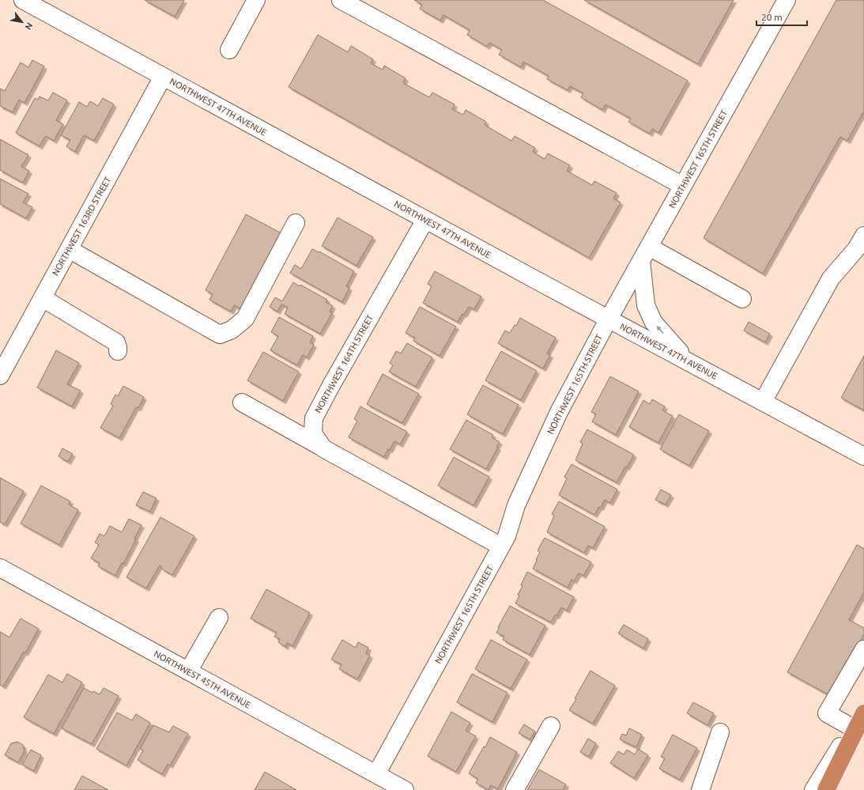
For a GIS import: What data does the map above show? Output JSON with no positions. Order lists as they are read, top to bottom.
{
  "streets": {
    "street": [
      "NORTHWEST 47TH AVENUE",
      "NORTHWEST 165TH STREET",
      "NORTHWEST 163RD STREET",
      "NORTHWEST 164TH STREET",
      "NORTHWEST 45TH AVENUE"
    ]
  },
  "crossings": [
    ["NORTHWEST 47TH AVENUE", "NORTHWEST 165TH STREET"],
    ["NORTHWEST 47TH AVENUE", "NORTHWEST 163RD STREET"],
    ["NORTHWEST 47TH AVENUE", "NORTHWEST 164TH STREET"],
    ["NORTHWEST 165TH STREET", "NORTHWEST 164TH STREET"],
    ["NORTHWEST 165TH STREET", "NORTHWEST 45TH AVENUE"]
  ],
  "scale_bar": "20 m",
  "north": "bottom right"
}
